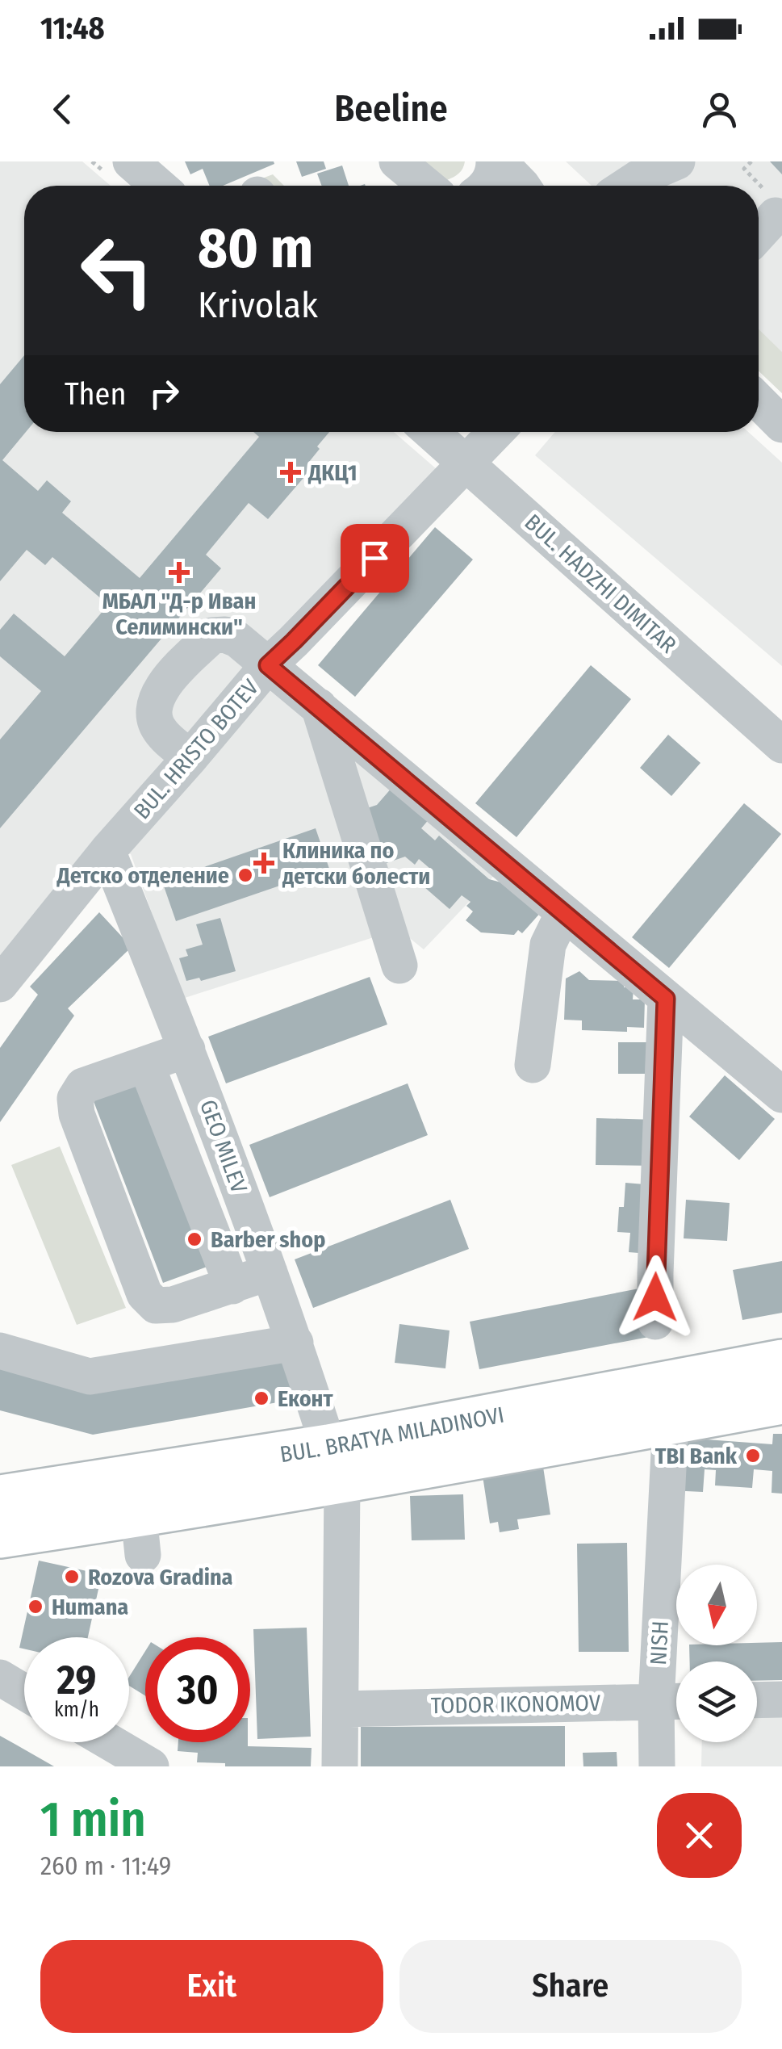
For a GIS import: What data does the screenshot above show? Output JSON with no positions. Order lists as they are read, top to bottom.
{
  "streets": {
    "main road": ["BUL. BRATYA MILADINOVI"],
    "street": [
      "BUL. HADZHI DIMITAR",
      "BUL. HRISTO BOTEV",
      "GEO MILEV",
      "NISH",
      "TODOR IKONOMOV"
    ]
  },
  "crossings": [
    ["BUL. HADZHI DIMITAR", "BUL. HRISTO BOTEV"],
    ["BUL. HRISTO BOTEV", "GEO MILEV"],
    ["GEO MILEV", "BUL. BRATYA MILADINOVI"],
    ["GEO MILEV", "TODOR IKONOMOV"],
    ["BUL. BRATYA MILADINOVI", "NISH"],
    ["NISH", "TODOR IKONOMOV"]
  ],
  "places": {
    "health": ["ДКЦ1", "МБАЛ \"Д-р Иван Селимински\"", "Клиника по детски болести"],
    "other": [
      "Детско отделение",
      "Barber shop",
      "Еконт",
      "TBI Bank",
      "Rozova Gradina",
      "Humana"
    ]
  },
  "north": "bottom",
  "page": {
    "status": "11:48",
    "header": "Beeline",
    "turn": ["80 m", "Krivolak"],
    "then": "Then",
    "speed": "29 km/h",
    "limit": "30",
    "heading": ["1 min", "260 m · 11:49"],
    "buttons": ["Exit", "Share"]
  }
}
